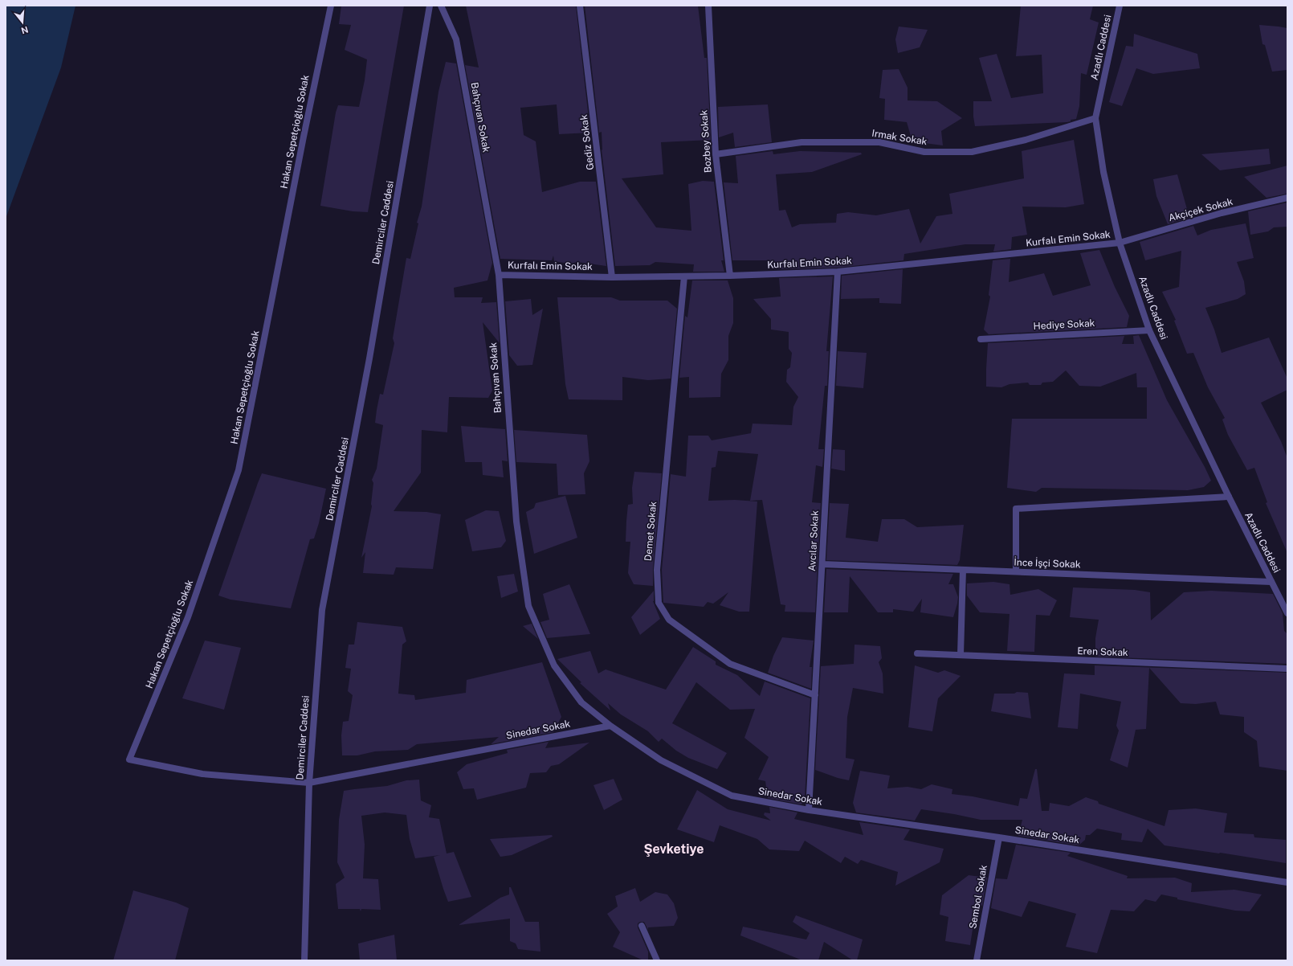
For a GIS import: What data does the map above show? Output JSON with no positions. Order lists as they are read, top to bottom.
{
  "streets": {
    "street": [
      "Azadlı Caddesi",
      "Bahçıvan Sokak",
      "Hakan Sepetçioğlu Sokak",
      "Irmak Sokak",
      "Bozbey Sokak",
      "Gediz Sokak",
      "Akçiçek Sokak",
      "Demirciler Caddesi",
      "Kurfalı Emin Sokak",
      "Hediye Sokak",
      "Demet Sokak",
      "Avcılar Sokak",
      "İnce İşçi Sokak",
      "Eren Sokak",
      "Sinedar Sokak",
      "Sembol Sokak"
    ]
  },
  "crossings": [
    ["Azadlı Caddesi", "Irmak Sokak"],
    ["Azadlı Caddesi", "Akçiçek Sokak"],
    ["Azadlı Caddesi", "Kurfalı Emin Sokak"],
    ["Azadlı Caddesi", "Hediye Sokak"],
    ["Azadlı Caddesi", "İnce İşçi Sokak"],
    ["Bahçıvan Sokak", "Kurfalı Emin Sokak"],
    ["Bahçıvan Sokak", "Sinedar Sokak"],
    ["Hakan Sepetçioğlu Sokak", "Sinedar Sokak"],
    ["Irmak Sokak", "Bozbey Sokak"],
    ["Bozbey Sokak", "Kurfalı Emin Sokak"],
    ["Gediz Sokak", "Kurfalı Emin Sokak"],
    ["Akçiçek Sokak", "Kurfalı Emin Sokak"],
    ["Demirciler Caddesi", "Sinedar Sokak"],
    ["Kurfalı Emin Sokak", "Demet Sokak"],
    ["Kurfalı Emin Sokak", "Avcılar Sokak"],
    ["Demet Sokak", "Avcılar Sokak"],
    ["Avcılar Sokak", "İnce İşçi Sokak"],
    ["Avcılar Sokak", "Sinedar Sokak"],
    ["Sinedar Sokak", "Sembol Sokak"]
  ],
  "districts": ["Şevketiye"],
  "north": "bottom"
}
